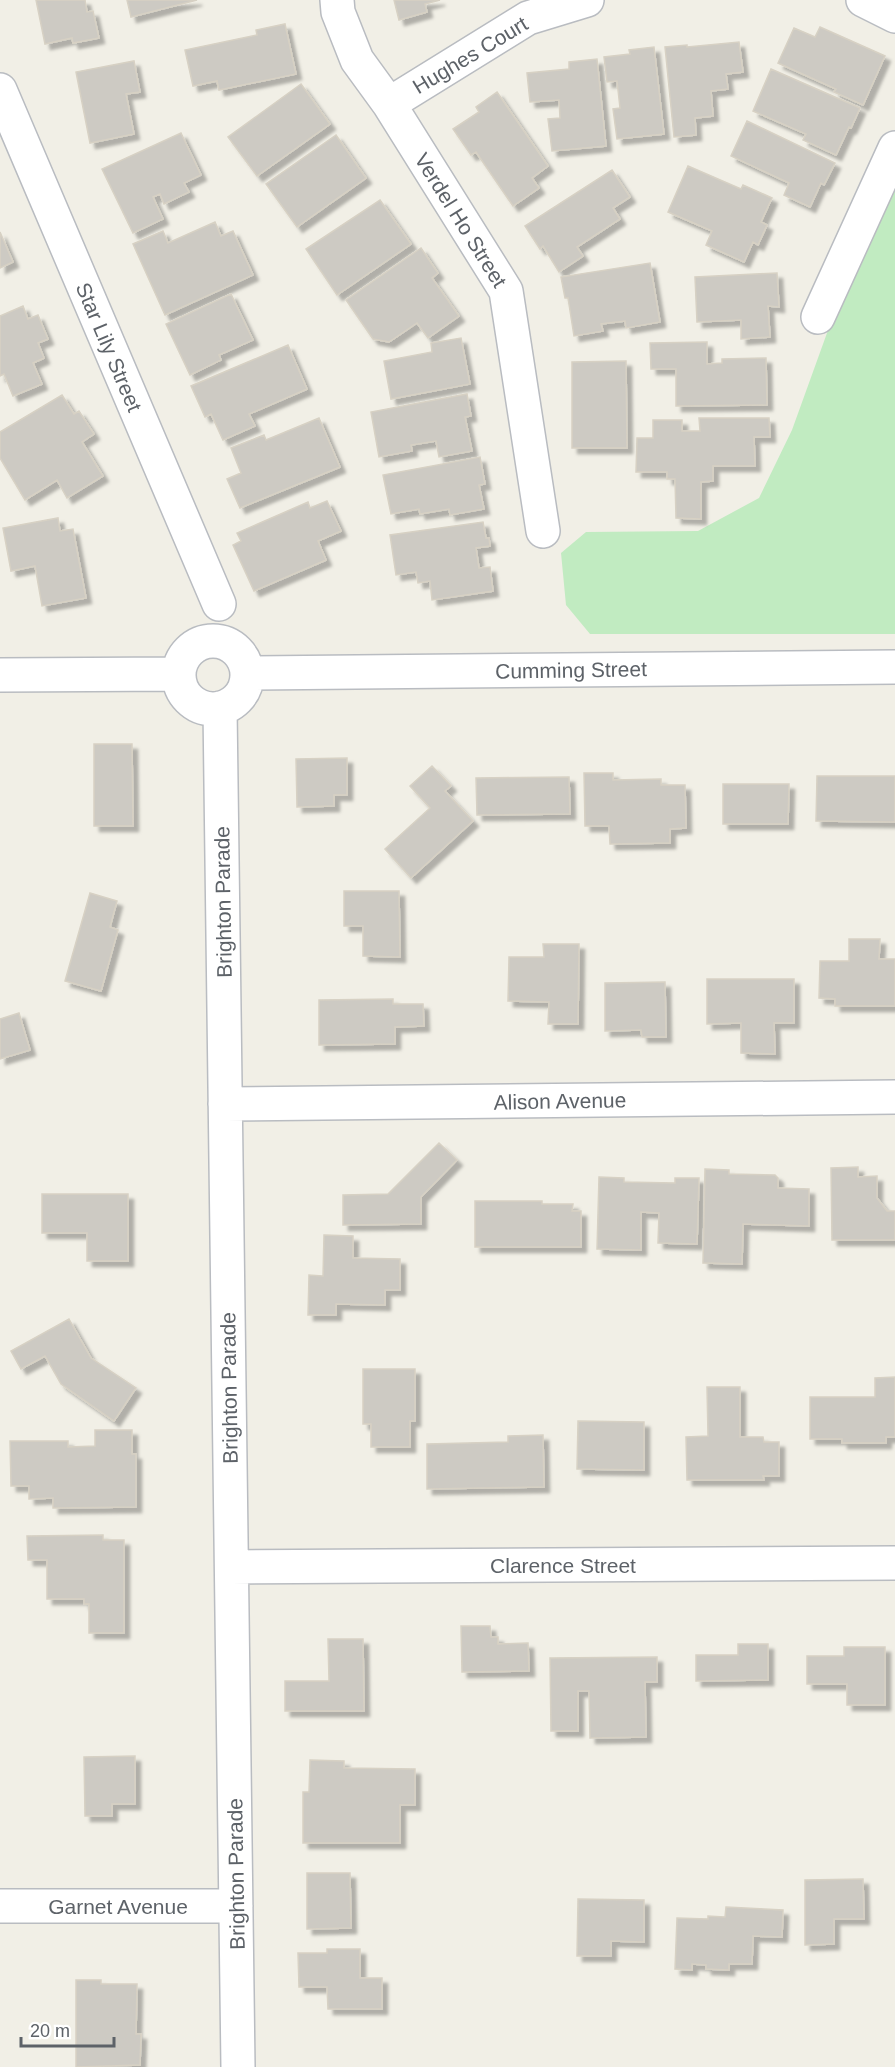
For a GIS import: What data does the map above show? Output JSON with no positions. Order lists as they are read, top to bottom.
{
  "streets": {
    "street": [
      "Hughes Court",
      "Verdel Ho Street",
      "Star Lily Street",
      "Cumming Street",
      "Brighton Parade",
      "Alison Avenue",
      "Clarence Street",
      "Garnet Avenue"
    ]
  },
  "crossings": [
    ["Hughes Court", "Verdel Ho Street"],
    ["Cumming Street", "Brighton Parade"],
    ["Brighton Parade", "Alison Avenue"],
    ["Brighton Parade", "Clarence Street"],
    ["Brighton Parade", "Garnet Avenue"]
  ],
  "scale_bar": "20 m"
}
